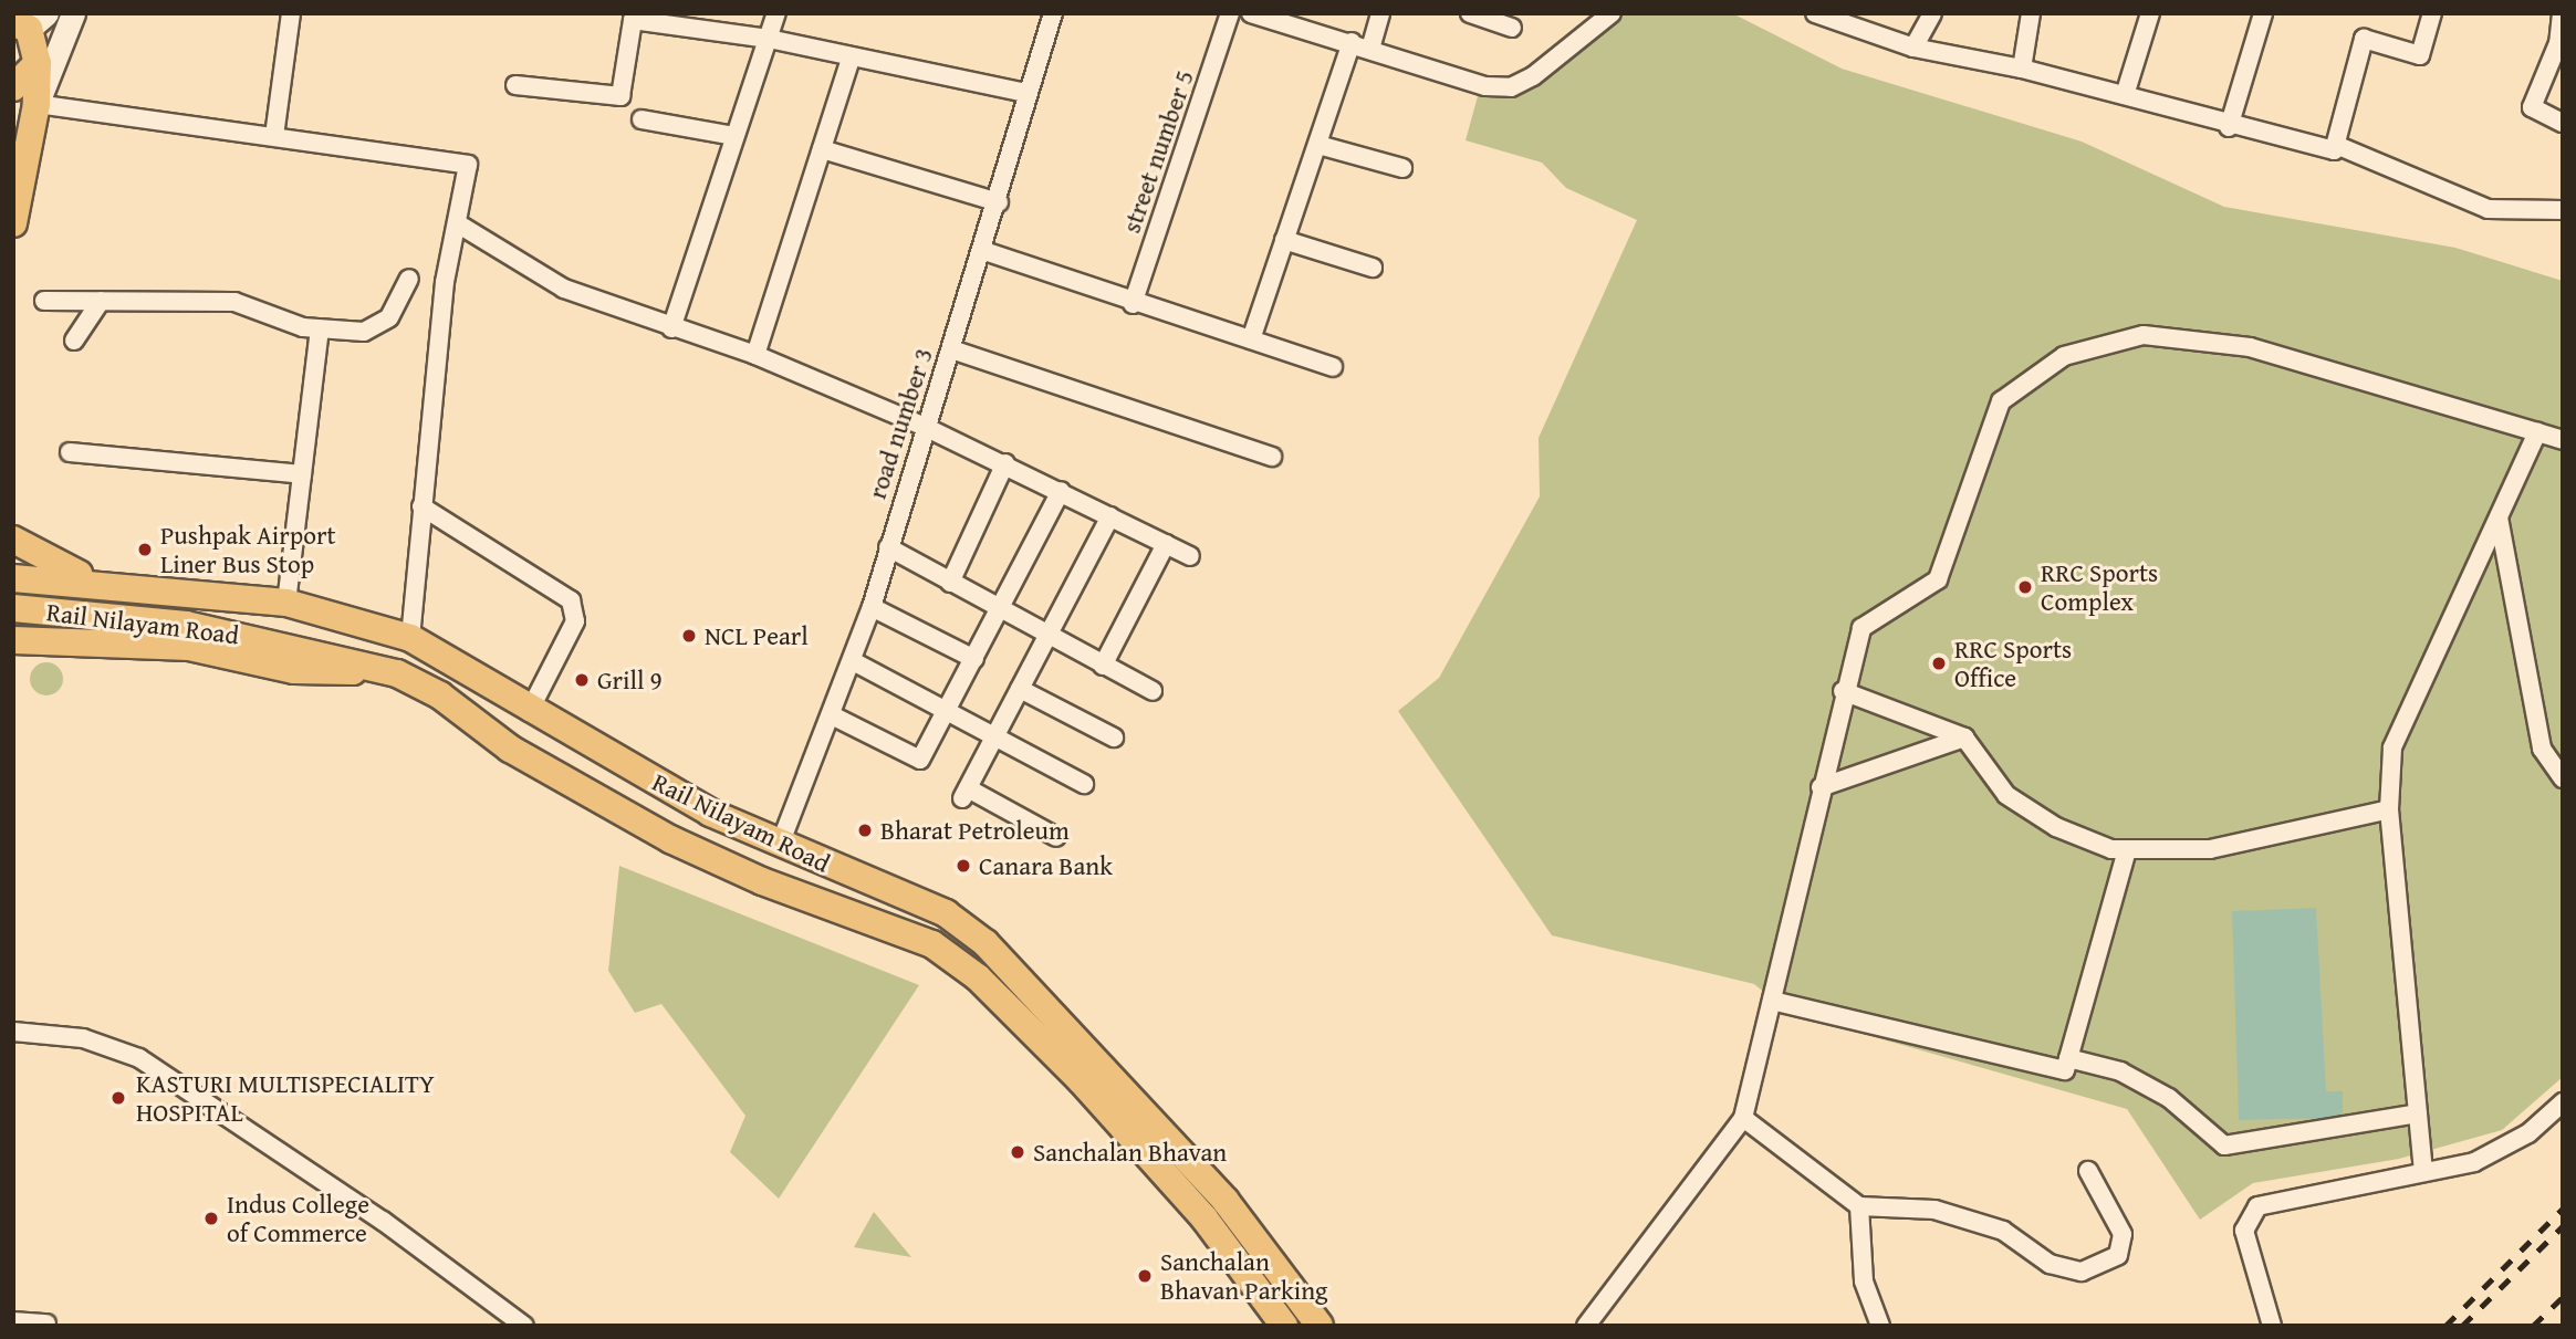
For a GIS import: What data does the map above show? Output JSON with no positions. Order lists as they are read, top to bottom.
{
  "streets": {
    "main road": ["Rail Nilayam Road"],
    "street": ["street number 5", "road number 3"]
  },
  "crossings": [
    ["road number 3", "Rail Nilayam Road"]
  ],
  "places": [
    "Pushpak Airport Liner Bus Stop",
    "RRC Sports Complex",
    "NCL Pearl",
    "RRC Sports Office",
    "Grill 9",
    "Bharat Petroleum",
    "Canara Bank",
    "KASTURI MULTISPECIALITY HOSPITAL",
    "Sanchalan Bhavan",
    "Indus College of Commerce",
    "Sanchalan Bhavan Parking"
  ]
}
